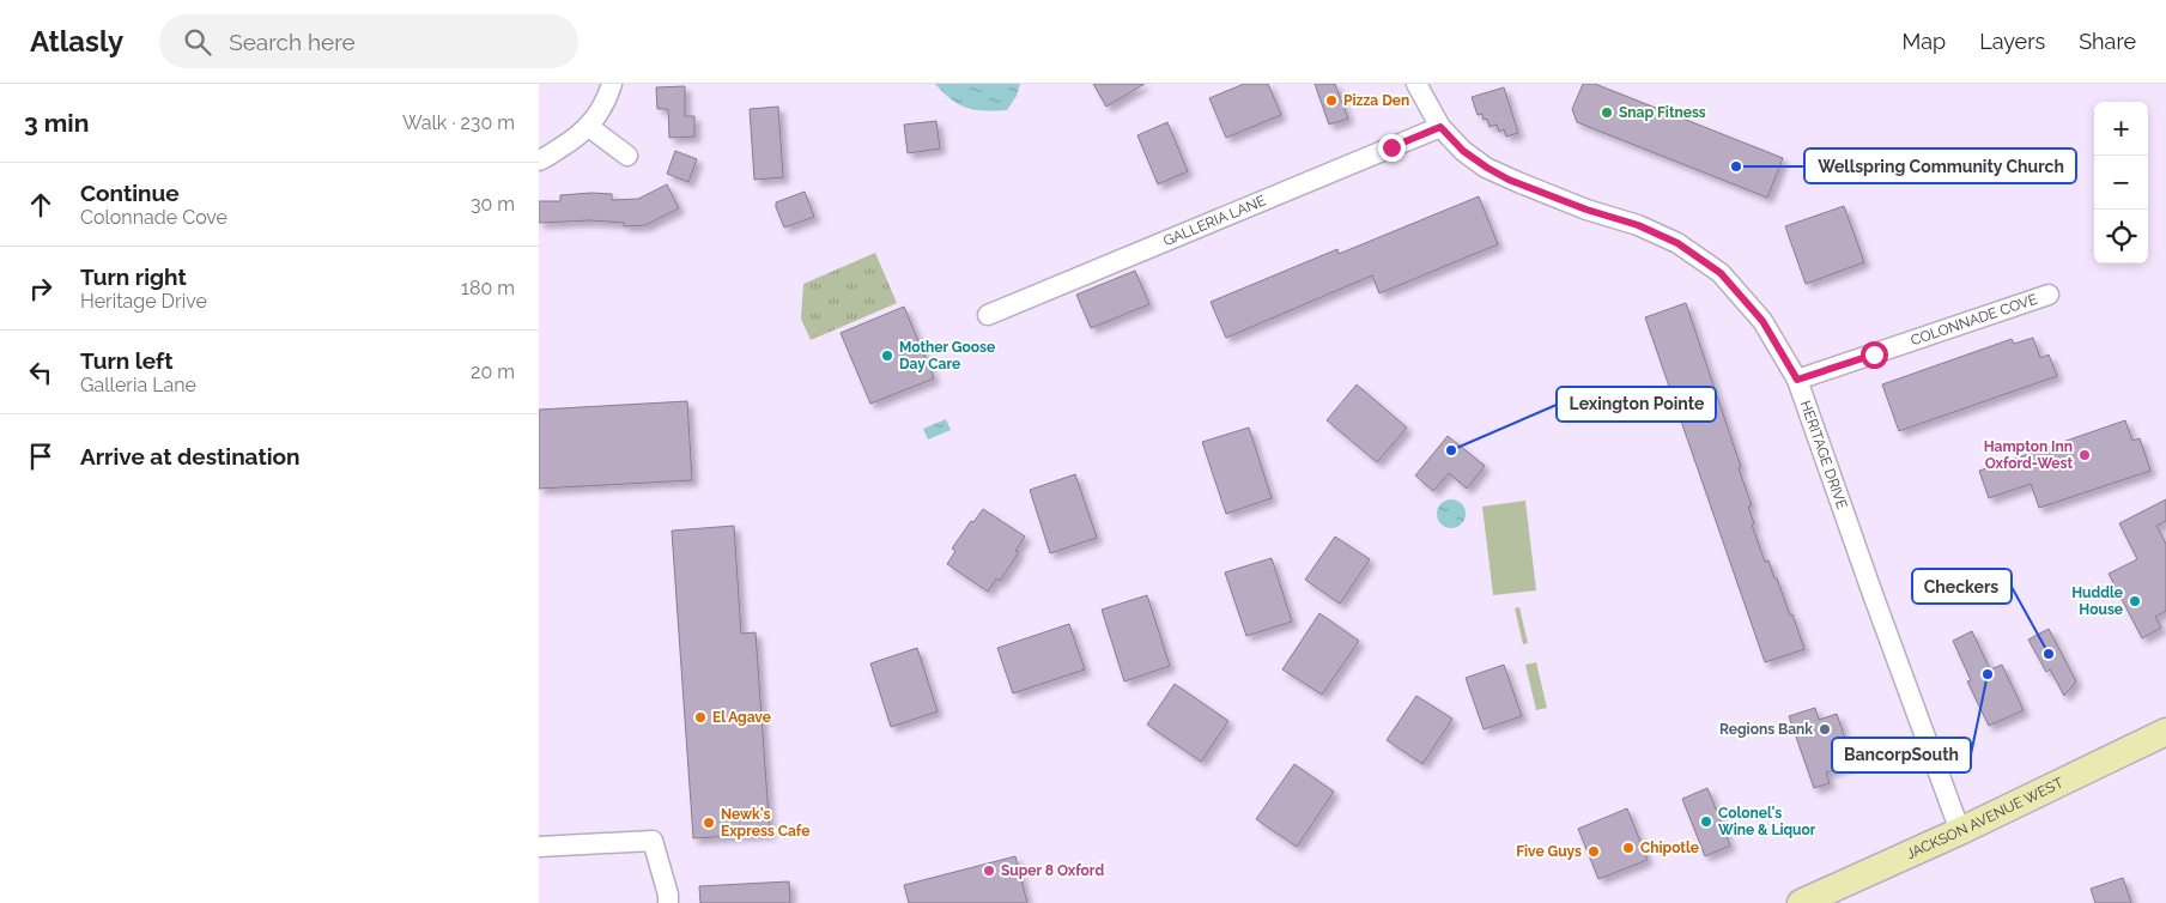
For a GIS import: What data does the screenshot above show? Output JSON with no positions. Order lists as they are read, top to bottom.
{
  "streets": {
    "main road": ["JACKSON AVENUE WEST"],
    "street": ["GALLERIA LANE", "COLONNADE COVE", "HERITAGE DRIVE"]
  },
  "crossings": [
    ["GALLERIA LANE", "HERITAGE DRIVE"],
    ["COLONNADE COVE", "HERITAGE DRIVE"],
    ["HERITAGE DRIVE", "JACKSON AVENUE WEST"]
  ],
  "places": [
    "Pizza Den",
    "Snap Fitness",
    "Wellspring Community Church",
    "Mother Goose Day Care",
    "Lexington Pointe",
    "Hampton Inn Oxford-West",
    "Huddle House",
    "Checkers",
    "BancorpSouth",
    "El Agave",
    "Regions Bank",
    "Colonel's Wine & Liquor",
    "Newk's Express Cafe",
    "Chipotle",
    "Five Guys",
    "Super 8 Oxford"
  ],
  "page": {
    "header": "Atlasly",
    "search": "Search here",
    "nav": ["Map", "Layers", "Share"],
    "heading": ["3 min", "Walk · 230 m"],
    "map_buttons": ["+", "−"],
    "list": [
      ["Continue", "Colonnade Cove", "30 m"],
      ["Turn right", "Heritage Drive", "180 m"],
      ["Turn left", "Galleria Lane", "20 m"],
      "Arrive at destination"
    ]
  }
}
